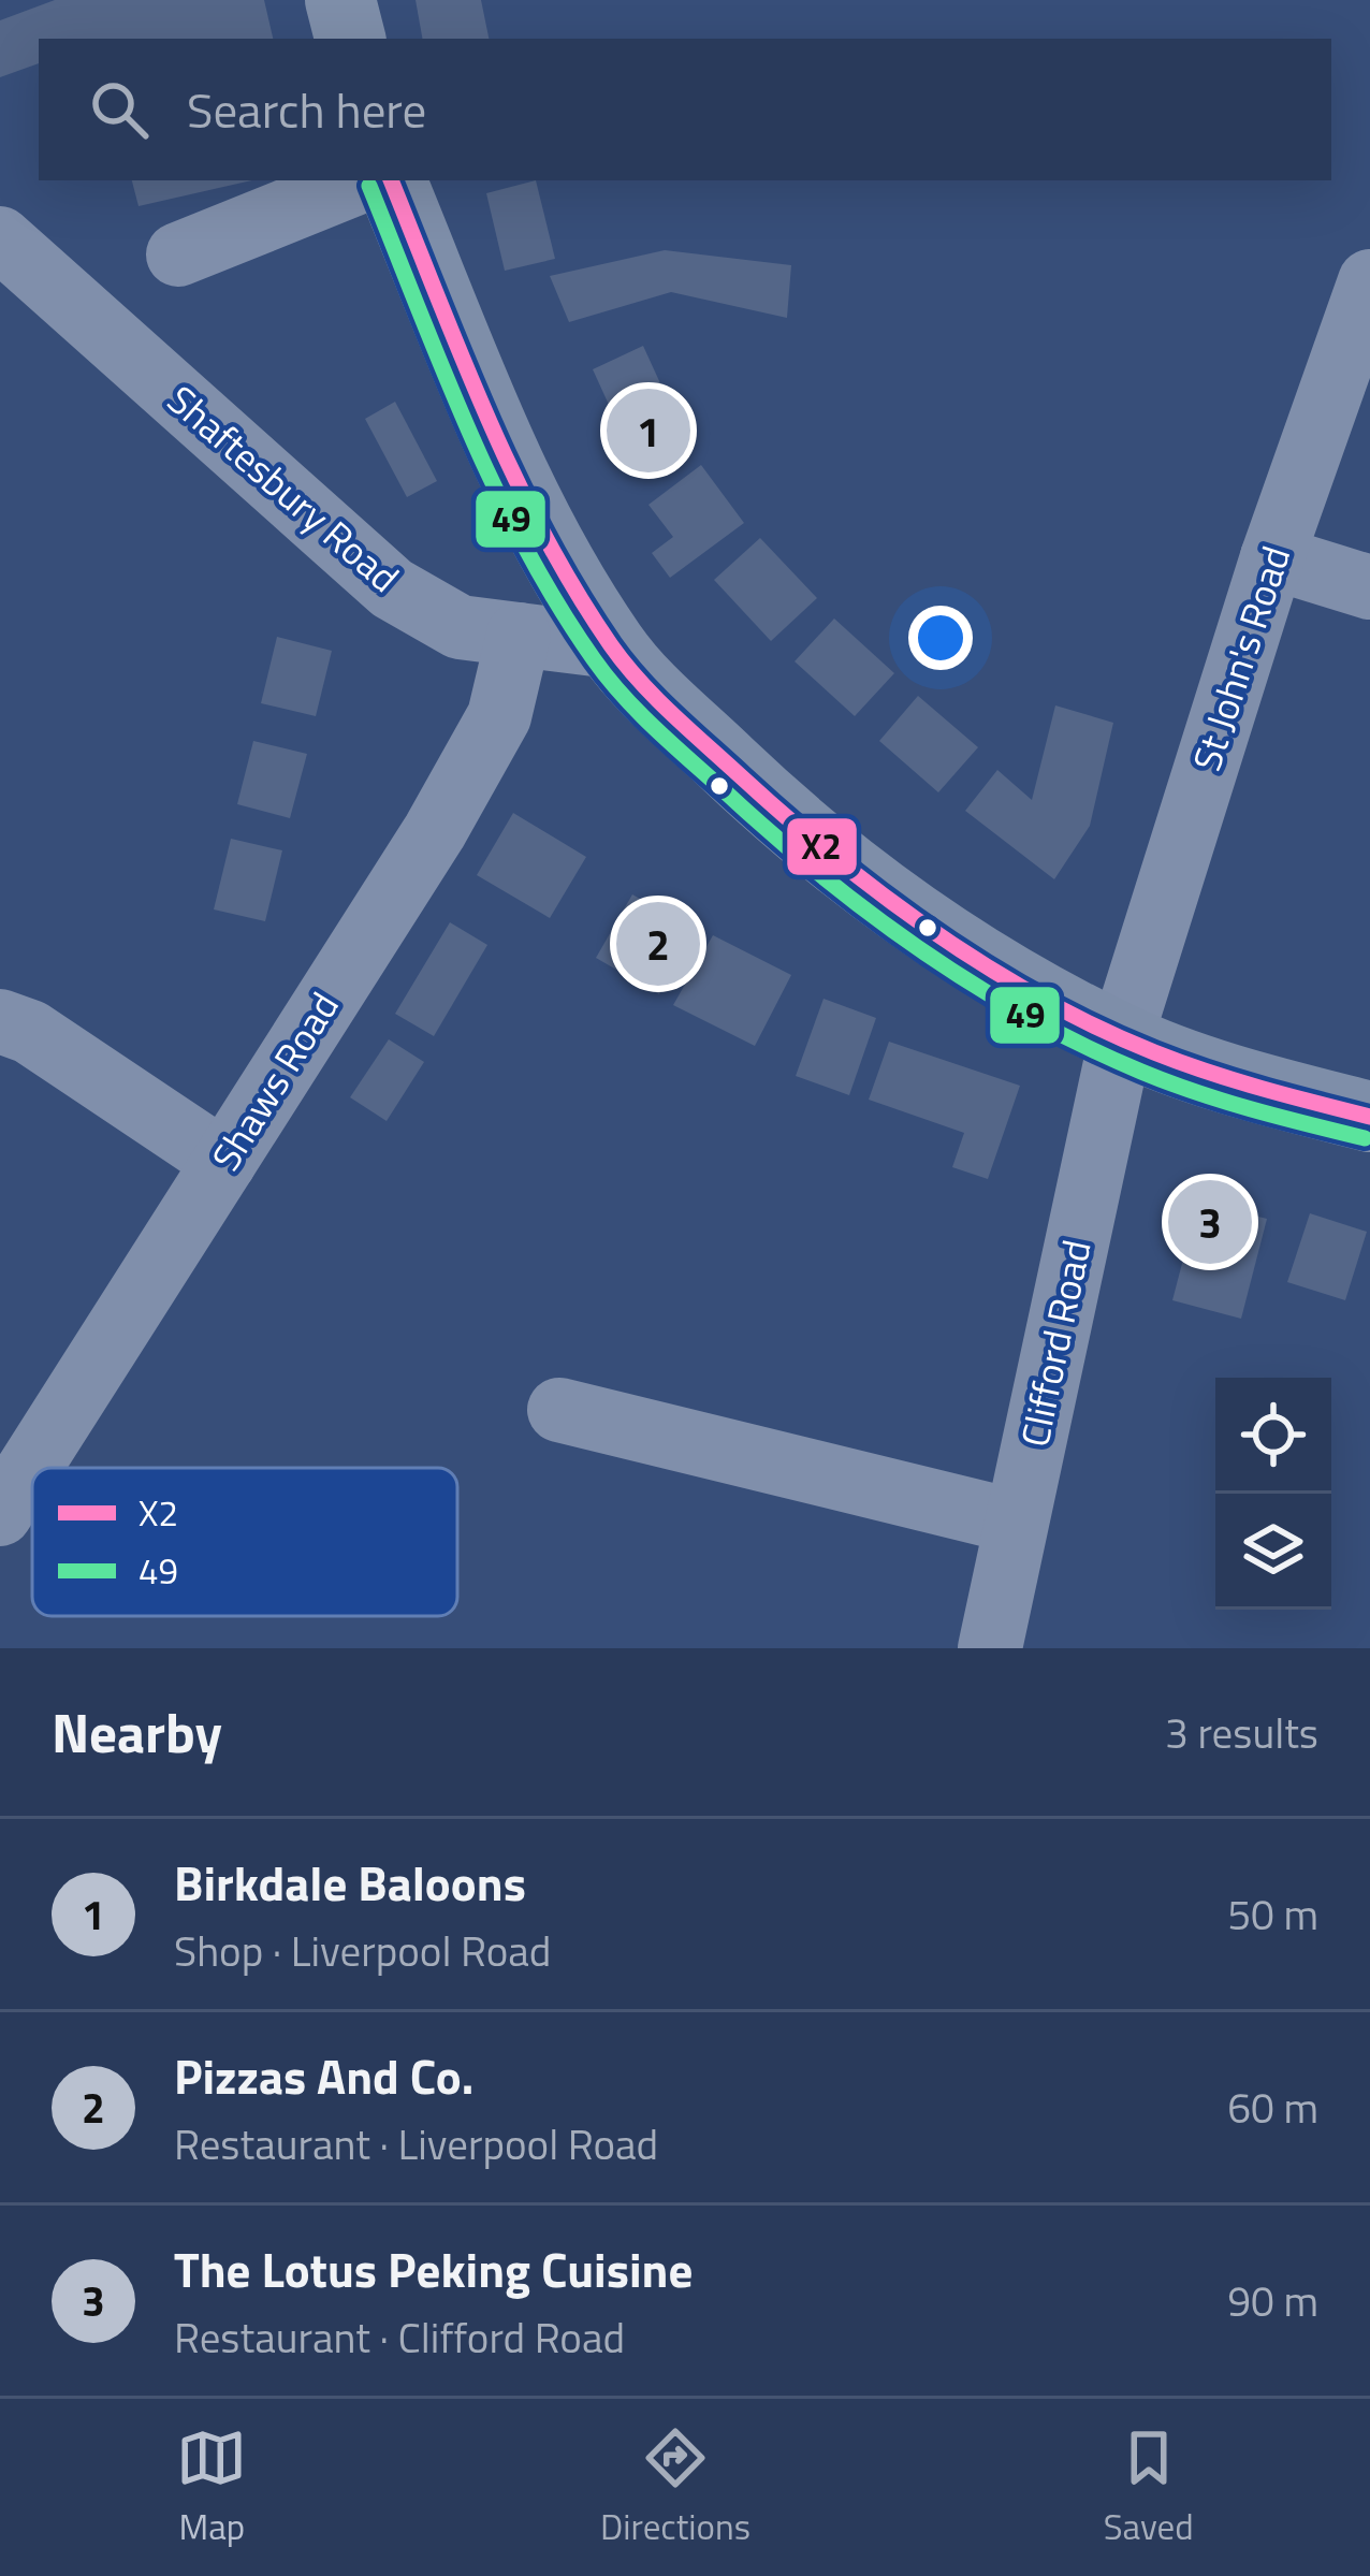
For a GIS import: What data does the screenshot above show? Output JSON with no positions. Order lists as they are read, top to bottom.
{
  "streets": {
    "street": [
      "Shaftesbury Road",
      "St John's Road",
      "Shaws Road",
      "Clifford Road"
    ]
  },
  "crossings": [
    ["Shaftesbury Road", "Shaws Road"],
    ["St John's Road", "Clifford Road"]
  ],
  "lines": ["transit line X2", "transit line 49"],
  "legend": ["X2", "49"],
  "page": {
    "search": "Search here",
    "pins": ["1", "2", "3"],
    "heading": ["Nearby", "3 results"],
    "list": [
      {
        "mark": "1",
        "name": "Birkdale Baloons",
        "note": "Shop · Liverpool Road",
        "value": "50 m"
      },
      {
        "mark": "2",
        "name": "Pizzas And Co.",
        "note": "Restaurant · Liverpool Road",
        "value": "60 m"
      },
      {
        "mark": "3",
        "name": "The Lotus Peking Cuisine",
        "note": "Restaurant · Clifford Road",
        "value": "90 m"
      }
    ],
    "nav": ["Map", "Directions", "Saved"]
  }
}
